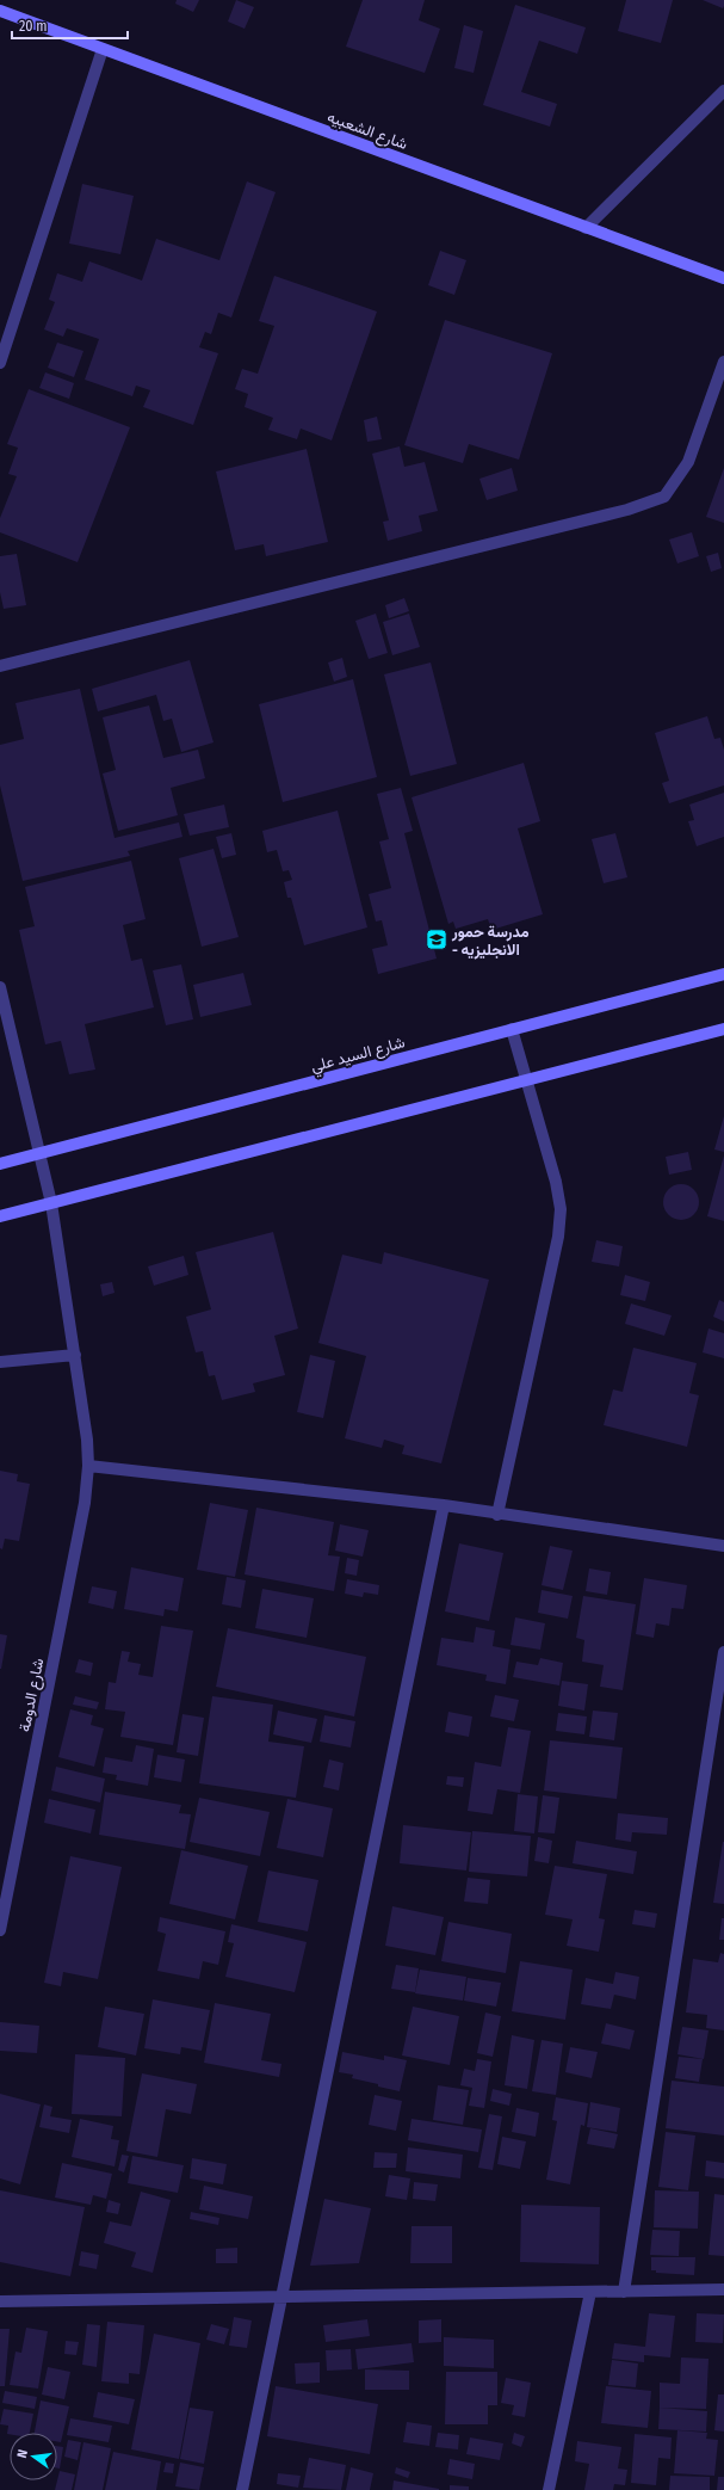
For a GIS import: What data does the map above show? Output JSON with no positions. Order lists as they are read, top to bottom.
{
  "streets": {
    "main road": ["شارع الشعبيه", "شارع السيد علي"],
    "street": ["شارع الدومة"]
  },
  "crossings": [
    ["شارع السيد علي", "شارع الدومة"]
  ],
  "places": {
    "school or university": ["مدرسة حمور - الانجليزيه"]
  },
  "scale_bar": "20 m",
  "north": "left"
}
